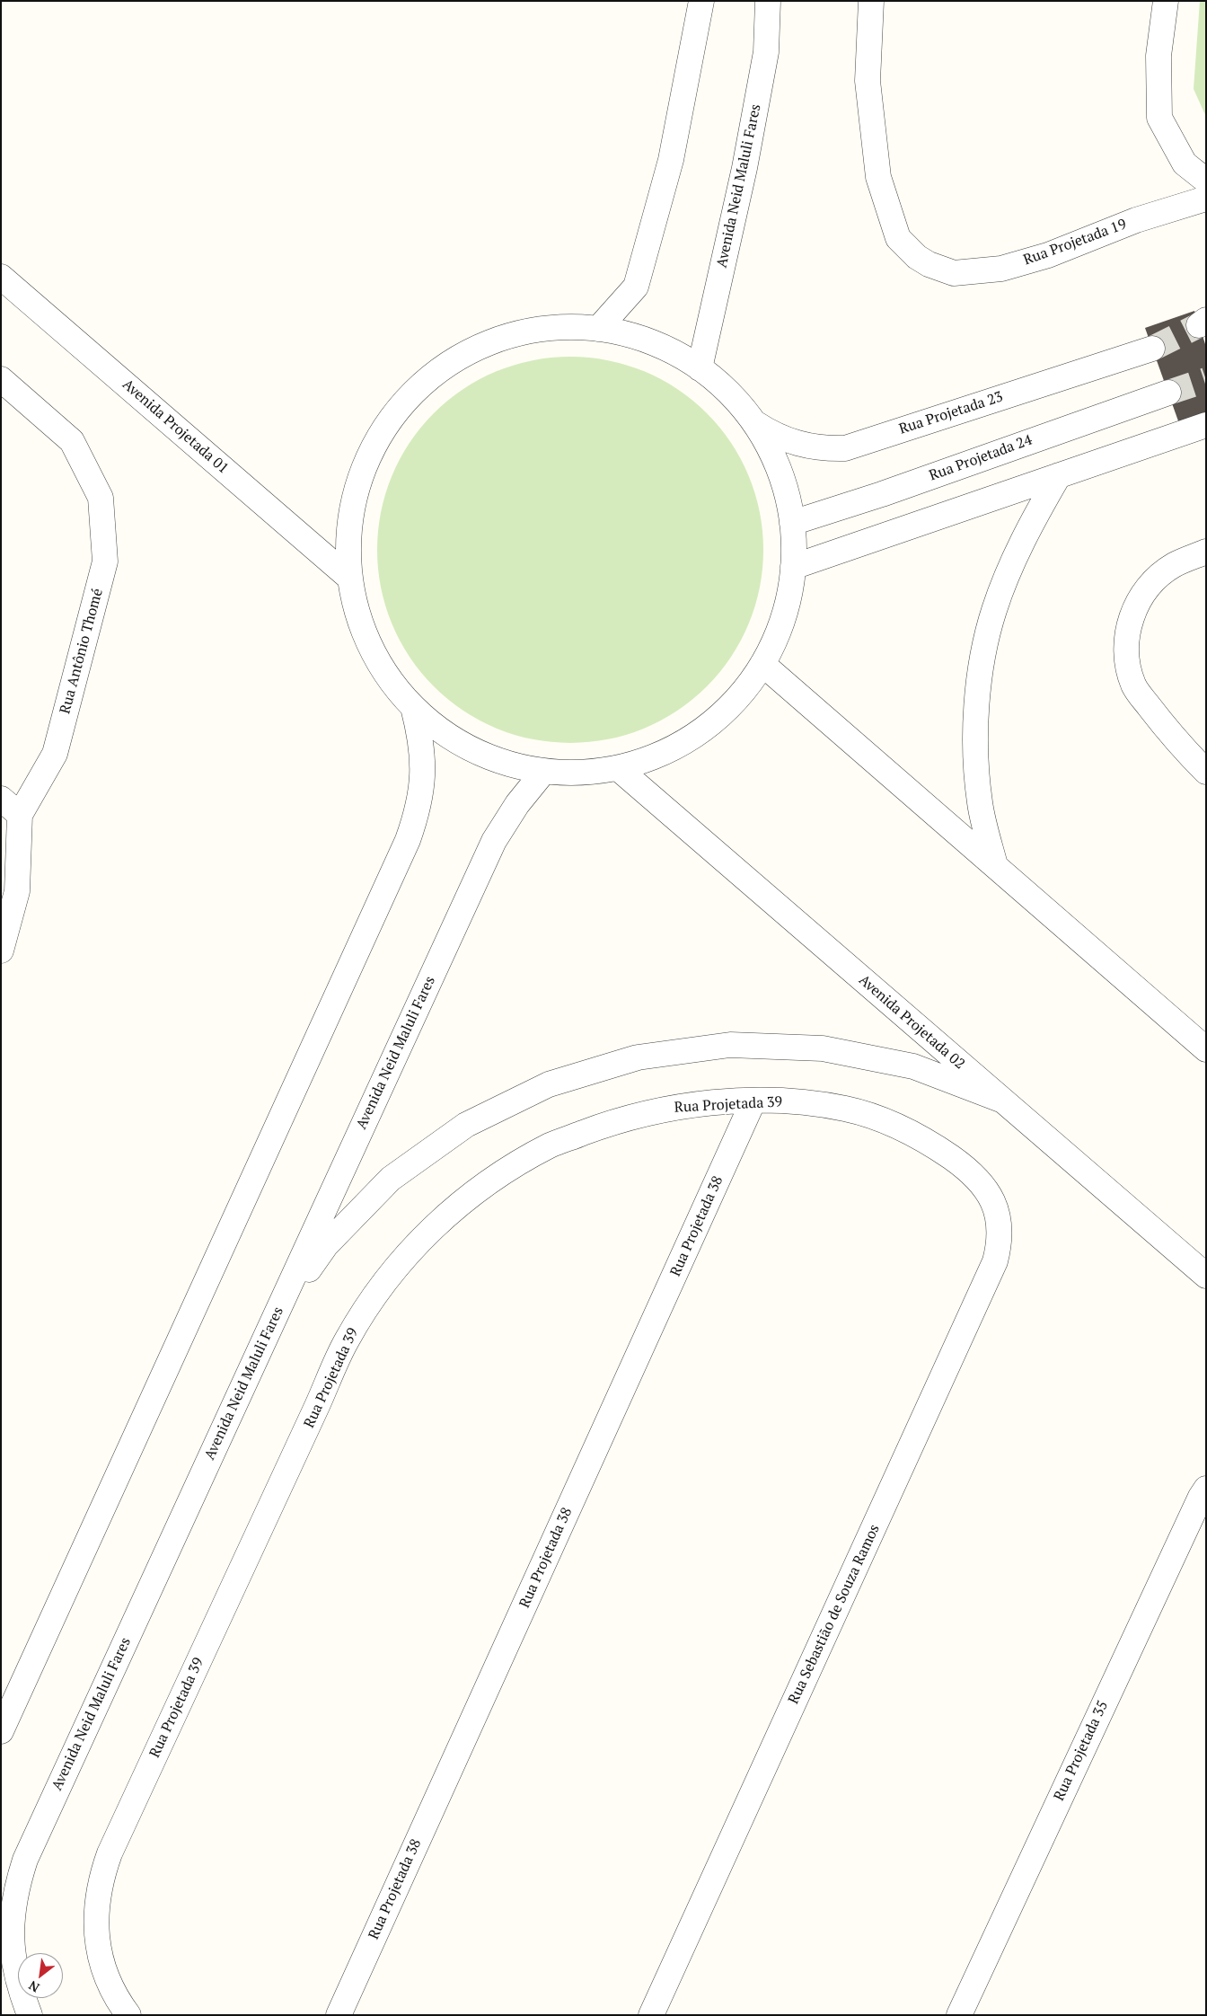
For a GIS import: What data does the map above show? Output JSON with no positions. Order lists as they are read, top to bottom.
{
  "streets": {
    "street": [
      "Avenida Neid Maluli Fares",
      "Rua Projetada 19",
      "Rua Projetada 23",
      "Avenida Projetada 01",
      "Rua Projetada 24",
      "Rua Antônio Thomé",
      "Avenida Projetada 02",
      "Rua Projetada 39",
      "Rua Projetada 38",
      "Rua Sebastião de Souza Ramos",
      "Rua Projetada 35"
    ]
  },
  "crossings": [
    ["Rua Projetada 39", "Rua Projetada 38"],
    ["Rua Projetada 39", "Rua Sebastião de Souza Ramos"]
  ],
  "north": "bottom left"
}
